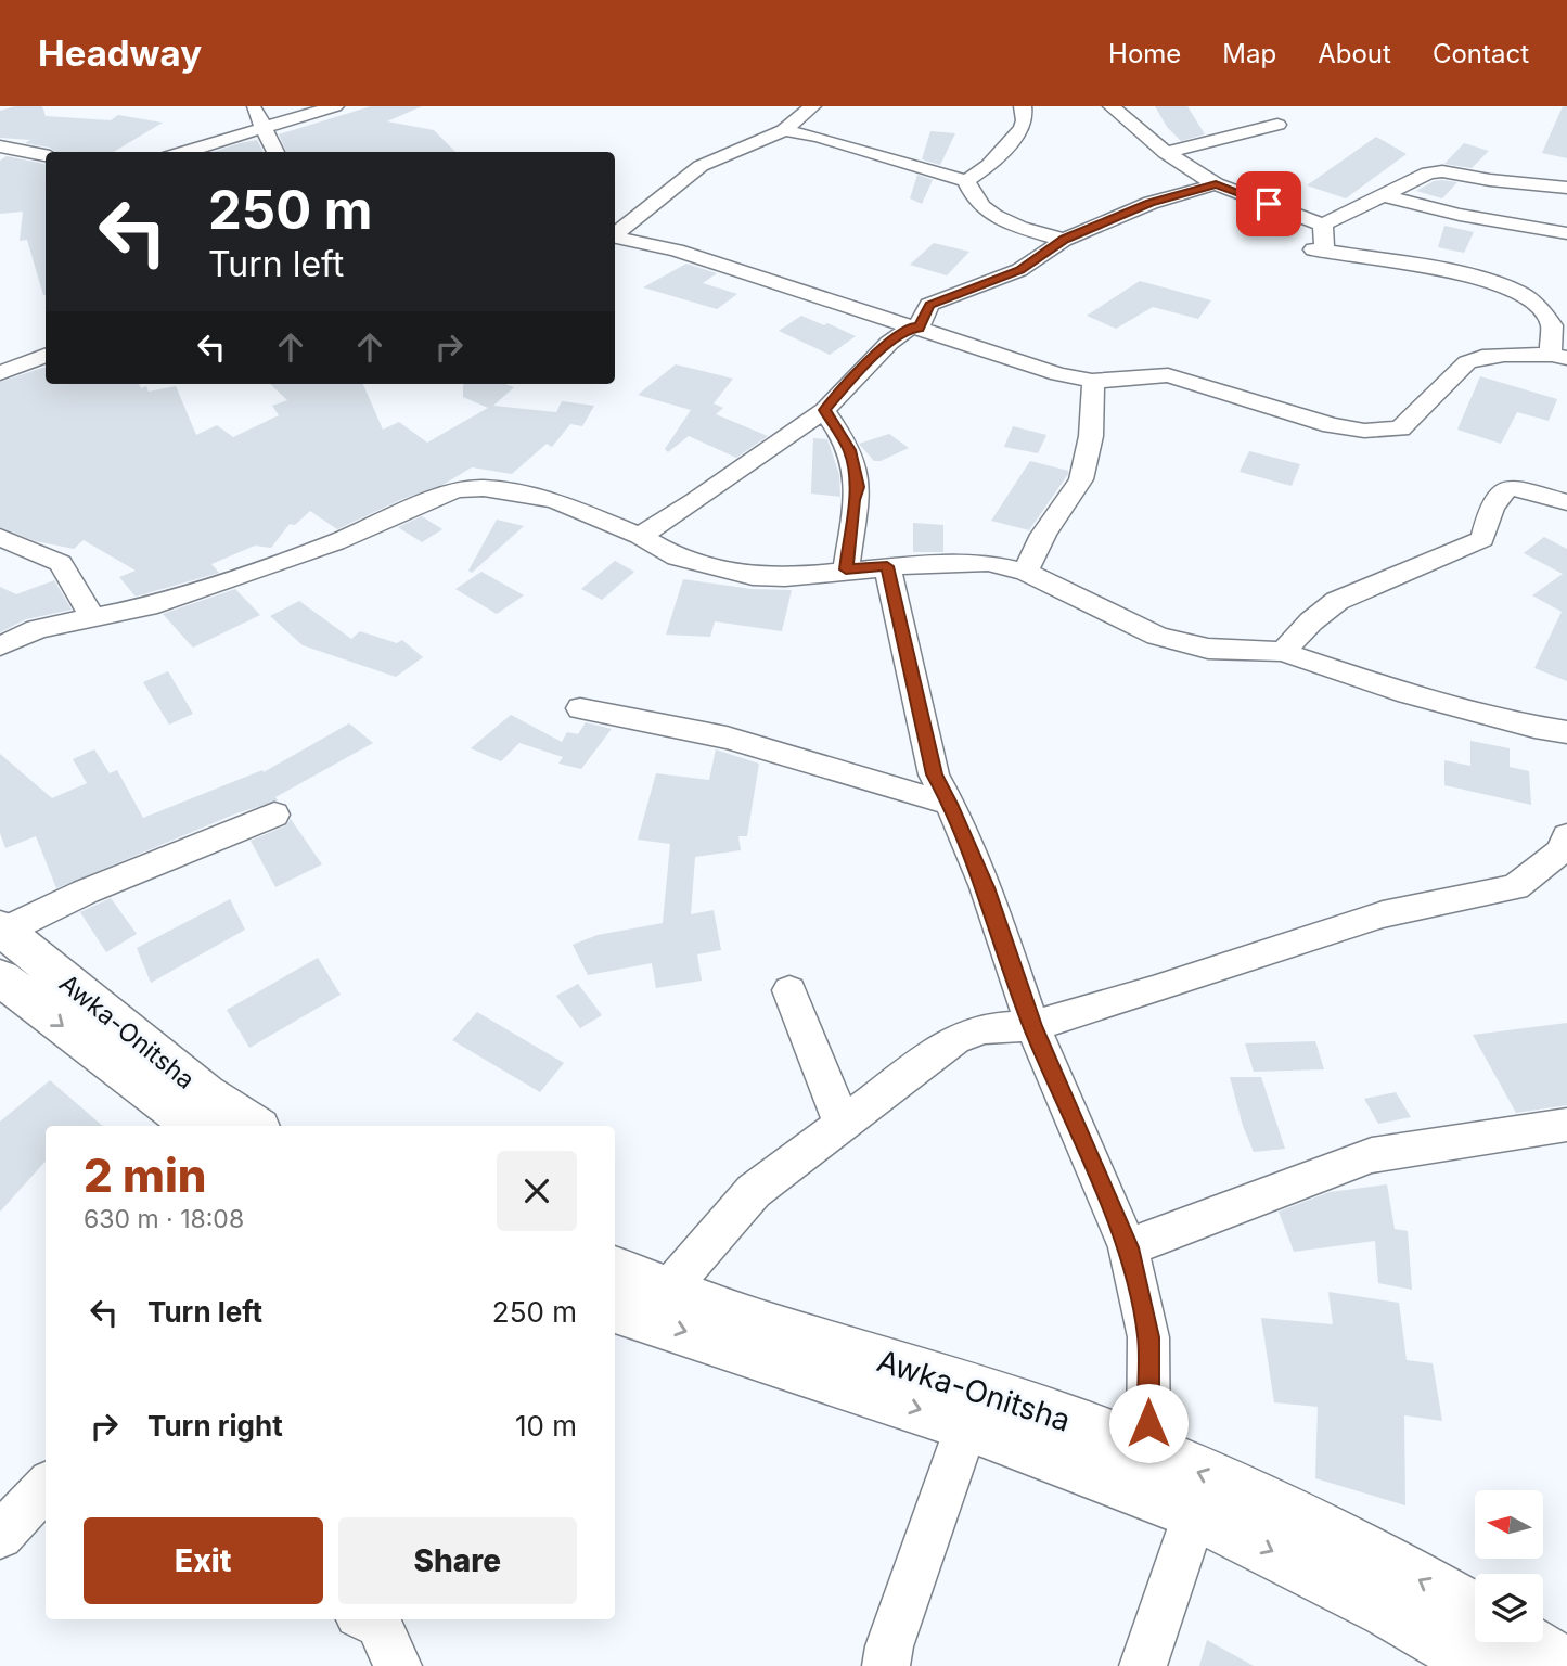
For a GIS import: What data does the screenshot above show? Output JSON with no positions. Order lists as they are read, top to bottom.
{
  "streets": {
    "main road": ["Awka-Onitsha"]
  },
  "north": "left",
  "page": {
    "header": "Headway",
    "nav": [
      "Home",
      "Map",
      "About",
      "Contact"
    ],
    "turn": ["250 m", "Turn left"],
    "heading": ["2 min", "630 m · 18:08"],
    "list": [
      {
        "name": "Turn left",
        "value": "250 m"
      },
      {
        "name": "Turn right",
        "value": "10 m"
      }
    ],
    "buttons": ["Exit", "Share"]
  }
}
